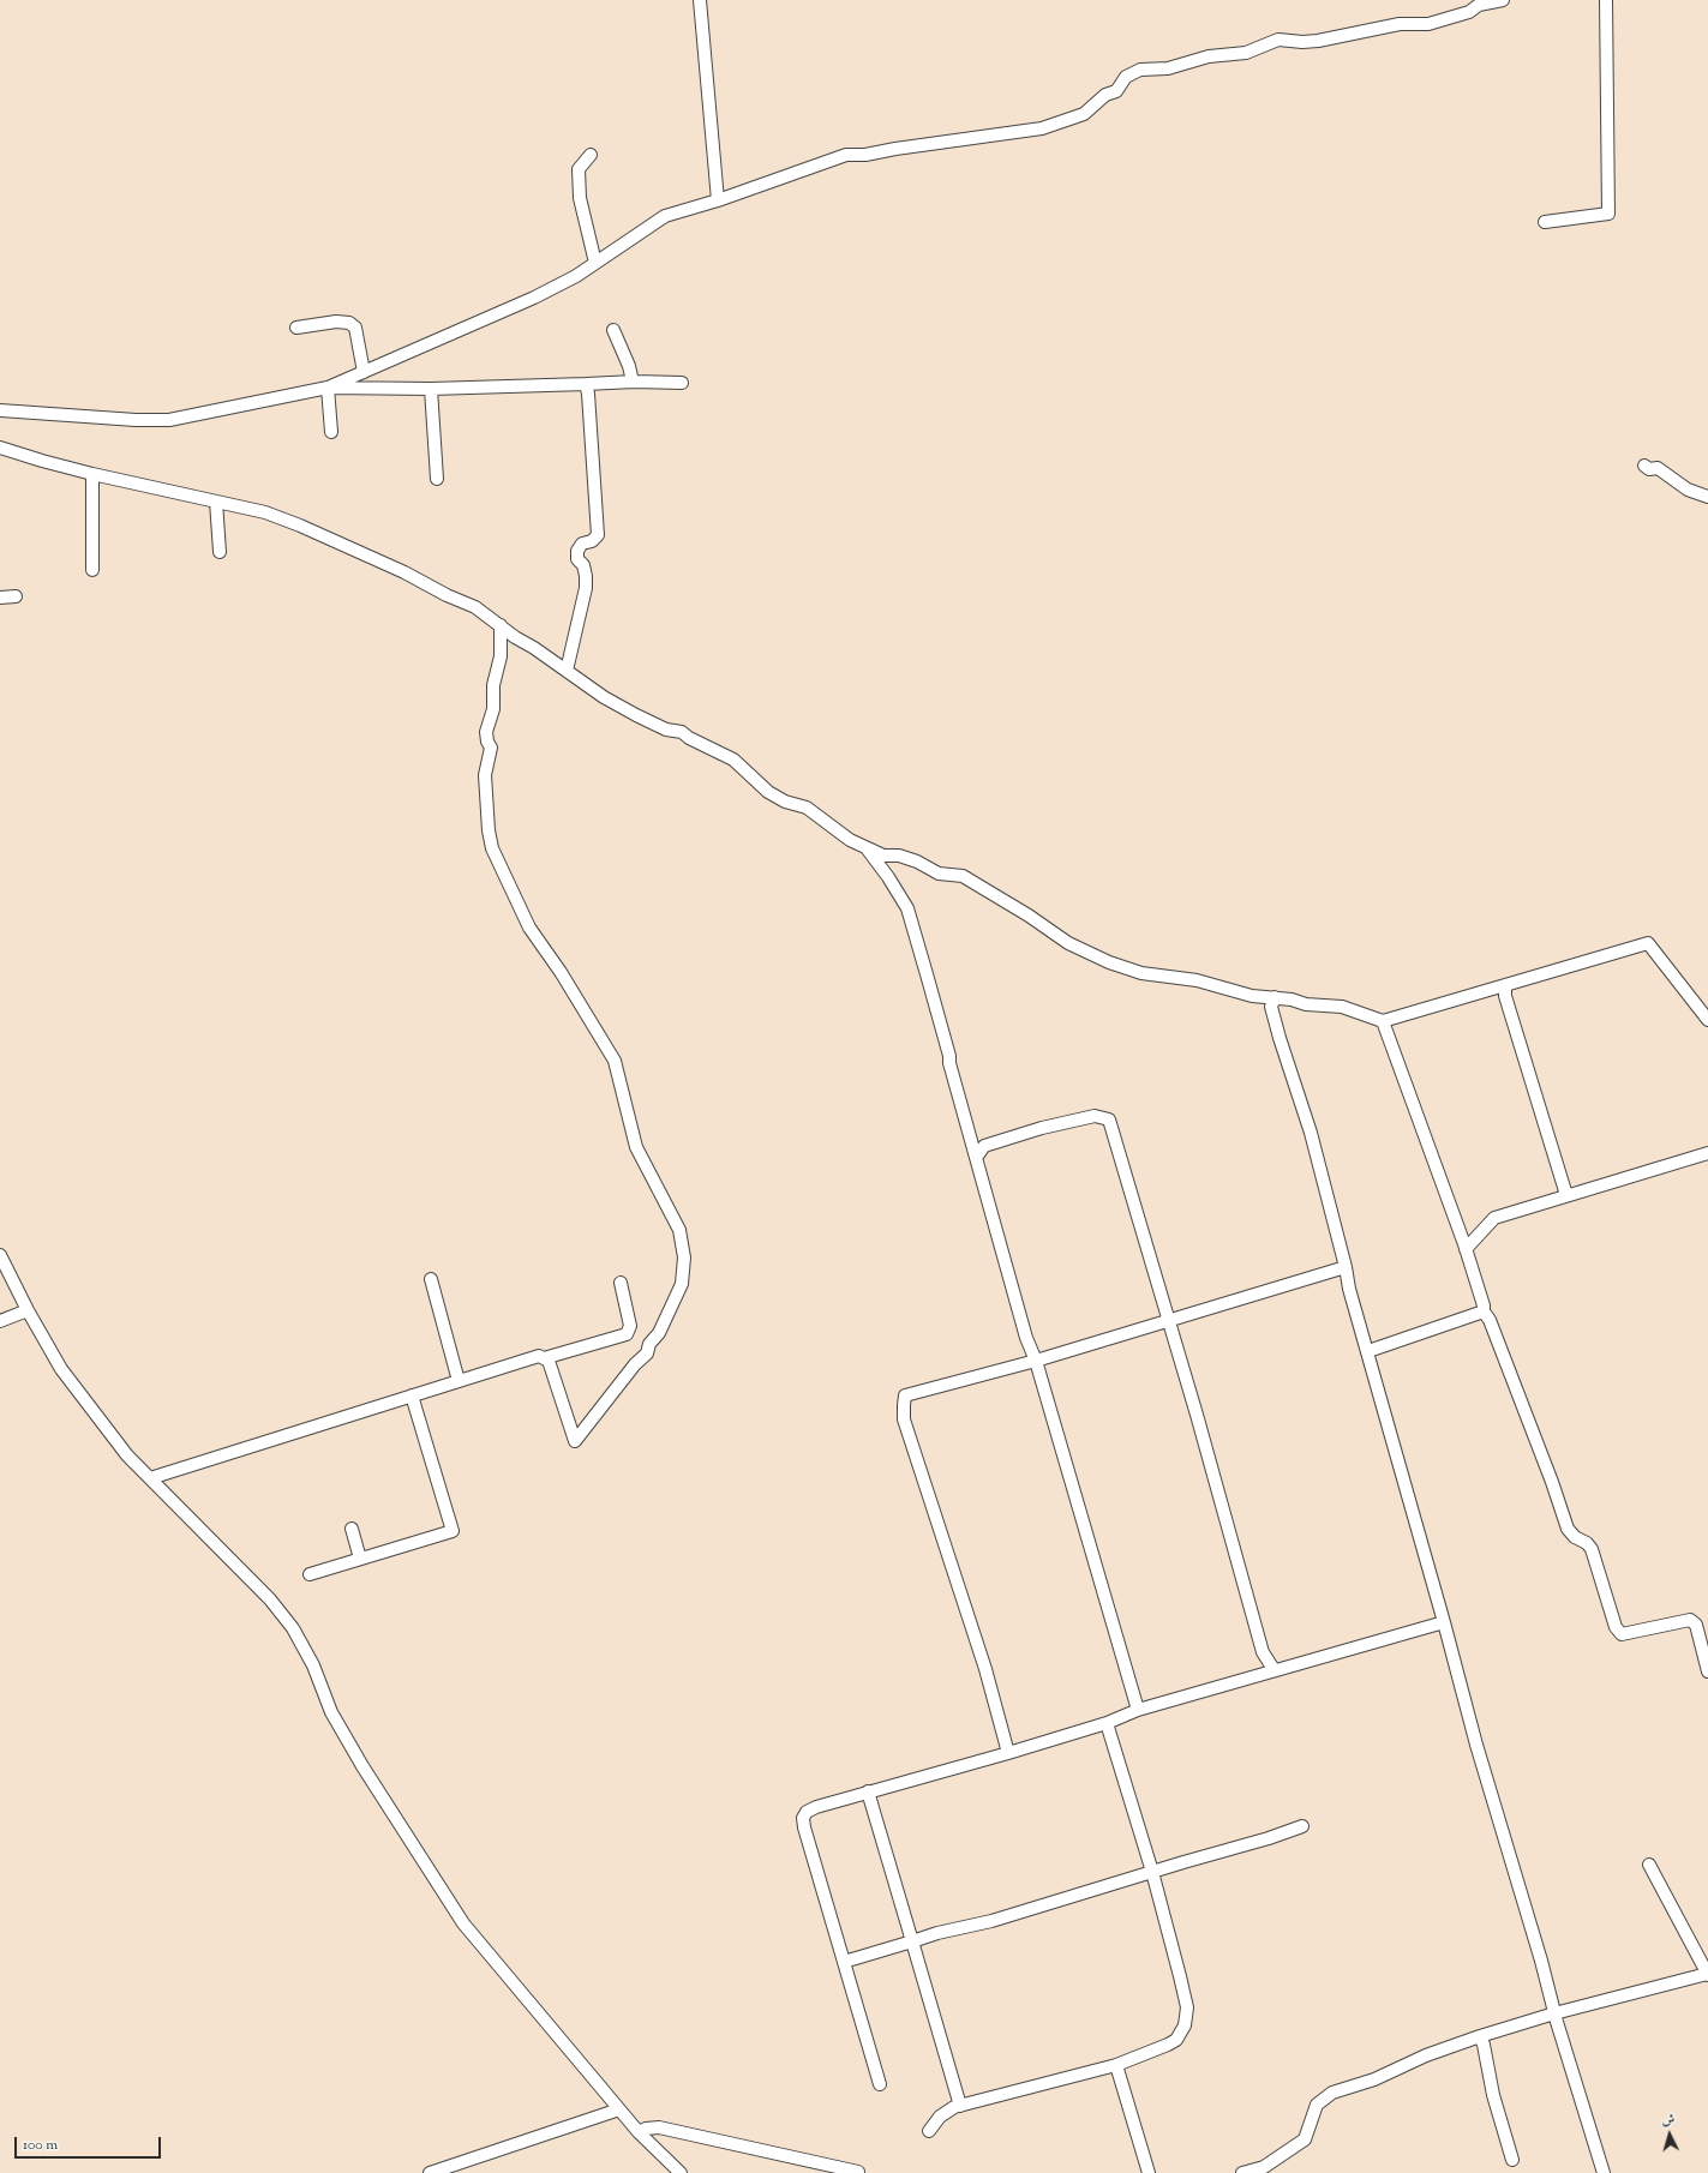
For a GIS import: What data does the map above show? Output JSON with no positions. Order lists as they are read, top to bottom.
{
  "scale_bar": "100 m",
  "north": "top"
}
